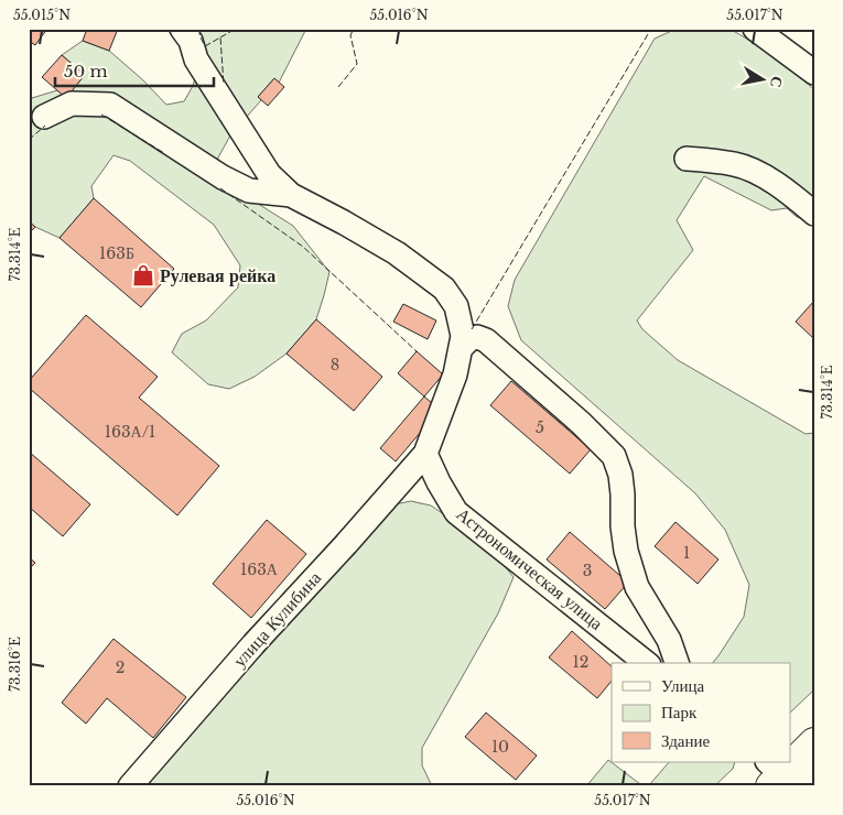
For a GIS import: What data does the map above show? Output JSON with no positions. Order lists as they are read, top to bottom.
{
  "streets": {
    "street": ["Астрономическая улица", "улица Кулибина"]
  },
  "crossings": [
    ["Астрономическая улица", "улица Кулибина"]
  ],
  "places": {
    "shop": ["Рулевая рейка"]
  },
  "house_numbers": [
    "163Б",
    "8",
    "5",
    "163А/1",
    "1",
    "163А",
    "3",
    "12",
    "2",
    "10"
  ],
  "legend": ["Улица", "Парк", "Здание"],
  "scale_bar": "50 m",
  "north": "right",
  "coordinates": [
    "55.015°N",
    "55.016°N",
    "55.017°N",
    "73.314°E",
    "73.316°E"
  ]
}
